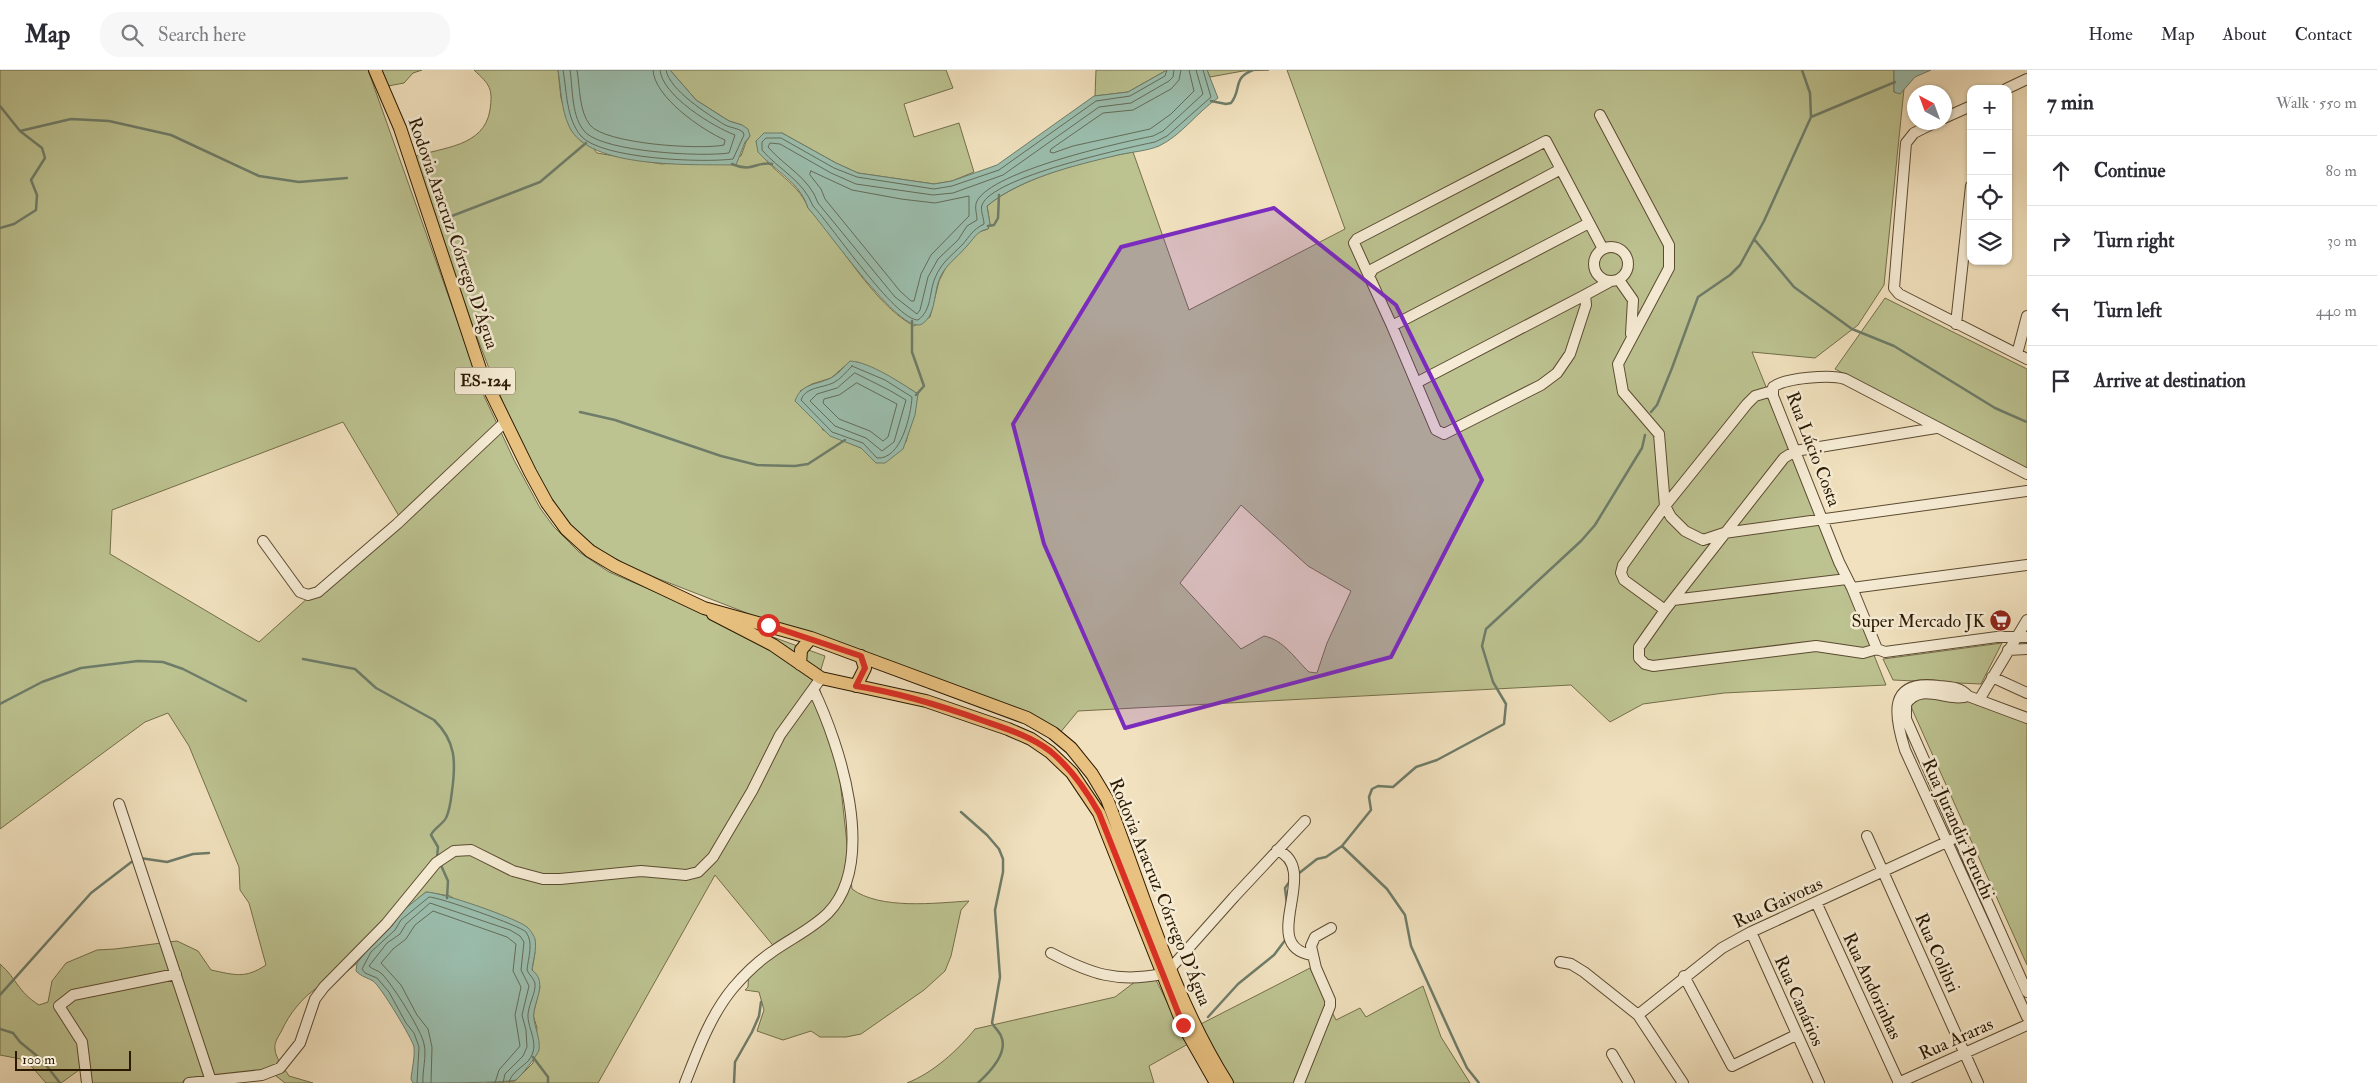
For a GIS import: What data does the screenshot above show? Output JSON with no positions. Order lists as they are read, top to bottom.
{
  "streets": {
    "main road": ["Rodovia Aracruz Córrego D'Água", "ES-124"],
    "street": [
      "Rua Lúcio Costa",
      "Rua Jurandir Peruchi",
      "Rua Gaivotas",
      "Rua Colibri",
      "Rua Andorinhas",
      "Rua Canários",
      "Rua Araras"
    ]
  },
  "crossings": [
    ["Rua Jurandir Peruchi", "Rua Gaivotas"],
    ["Rua Gaivotas", "Rua Colibri"],
    ["Rua Gaivotas", "Rua Andorinhas"],
    ["Rua Gaivotas", "Rua Canários"],
    ["Rua Colibri", "Rua Araras"],
    ["Rua Andorinhas", "Rua Araras"]
  ],
  "places": {
    "supermarket": ["Super Mercado JK"]
  },
  "scale_bar": "100 m",
  "north": "top left",
  "page": {
    "header": "Map",
    "search": "Search here",
    "nav": [
      "Home",
      "Map",
      "About",
      "Contact"
    ],
    "heading": ["7 min", "Walk · 550 m"],
    "map_buttons": ["+", "−"],
    "list": [
      ["Continue", "80 m"],
      ["Turn right", "30 m"],
      ["Turn left", "440 m"],
      "Arrive at destination"
    ],
    "scale": "100 m"
  }
}
